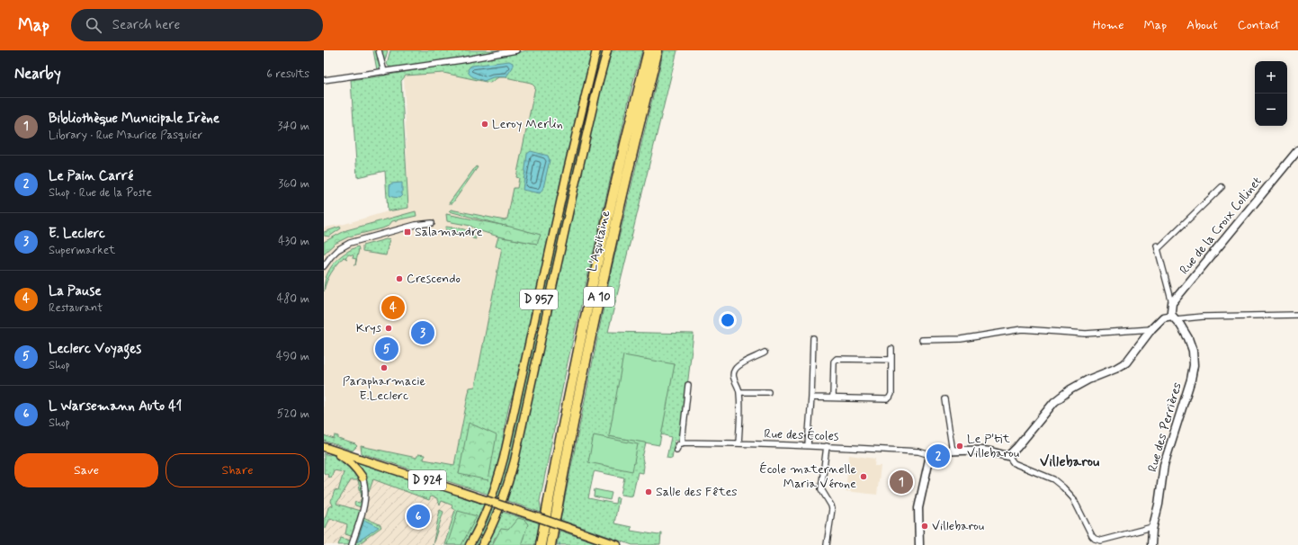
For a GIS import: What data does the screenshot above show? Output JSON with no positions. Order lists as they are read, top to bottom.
{
  "streets": {
    "highway": ["L'Aquitaine", "A 10"],
    "main road": ["D 957", "D 924"],
    "street": ["Rue de la Croix Collinet", "Rue des Perrières", "Rue des Écoles"]
  },
  "districts": ["Villebarou"],
  "places": {
    "other": [
      "Leroy Merlin",
      "Crescendo",
      "Krys",
      "Parapharmacie E.Leclerc",
      "Le P'tit Villebarou",
      "École maternelle Maria Vérone",
      "Salle des Fêtes",
      "Villebarou"
    ],
    "transit": ["Salamandre"]
  },
  "page": {
    "header": "Map",
    "search": "Search here",
    "nav": [
      "Home",
      "Map",
      "About",
      "Contact"
    ],
    "heading": ["Nearby", "6 results"],
    "map_buttons": ["+", "−"],
    "list": [
      {
        "mark": "1",
        "name": "Bibliothèque Municipale Irène",
        "note": "Library · Rue Maurice Pasquier",
        "value": "340 m"
      },
      {
        "mark": "2",
        "name": "Le Pain Carré",
        "note": "Shop · Rue de la Poste",
        "value": "360 m"
      },
      {
        "mark": "3",
        "name": "E. Leclerc",
        "note": "Supermarket",
        "value": "430 m"
      },
      {
        "mark": "4",
        "name": "La Pause",
        "note": "Restaurant",
        "value": "480 m"
      },
      {
        "mark": "5",
        "name": "Leclerc Voyages",
        "note": "Shop",
        "value": "490 m"
      },
      {
        "mark": "6",
        "name": "L Warsemann Auto 41",
        "note": "Shop",
        "value": "520 m"
      }
    ],
    "pins": [
      "4",
      "3",
      "5",
      "2",
      "1",
      "6"
    ],
    "buttons": ["Save", "Share"]
  }
}
